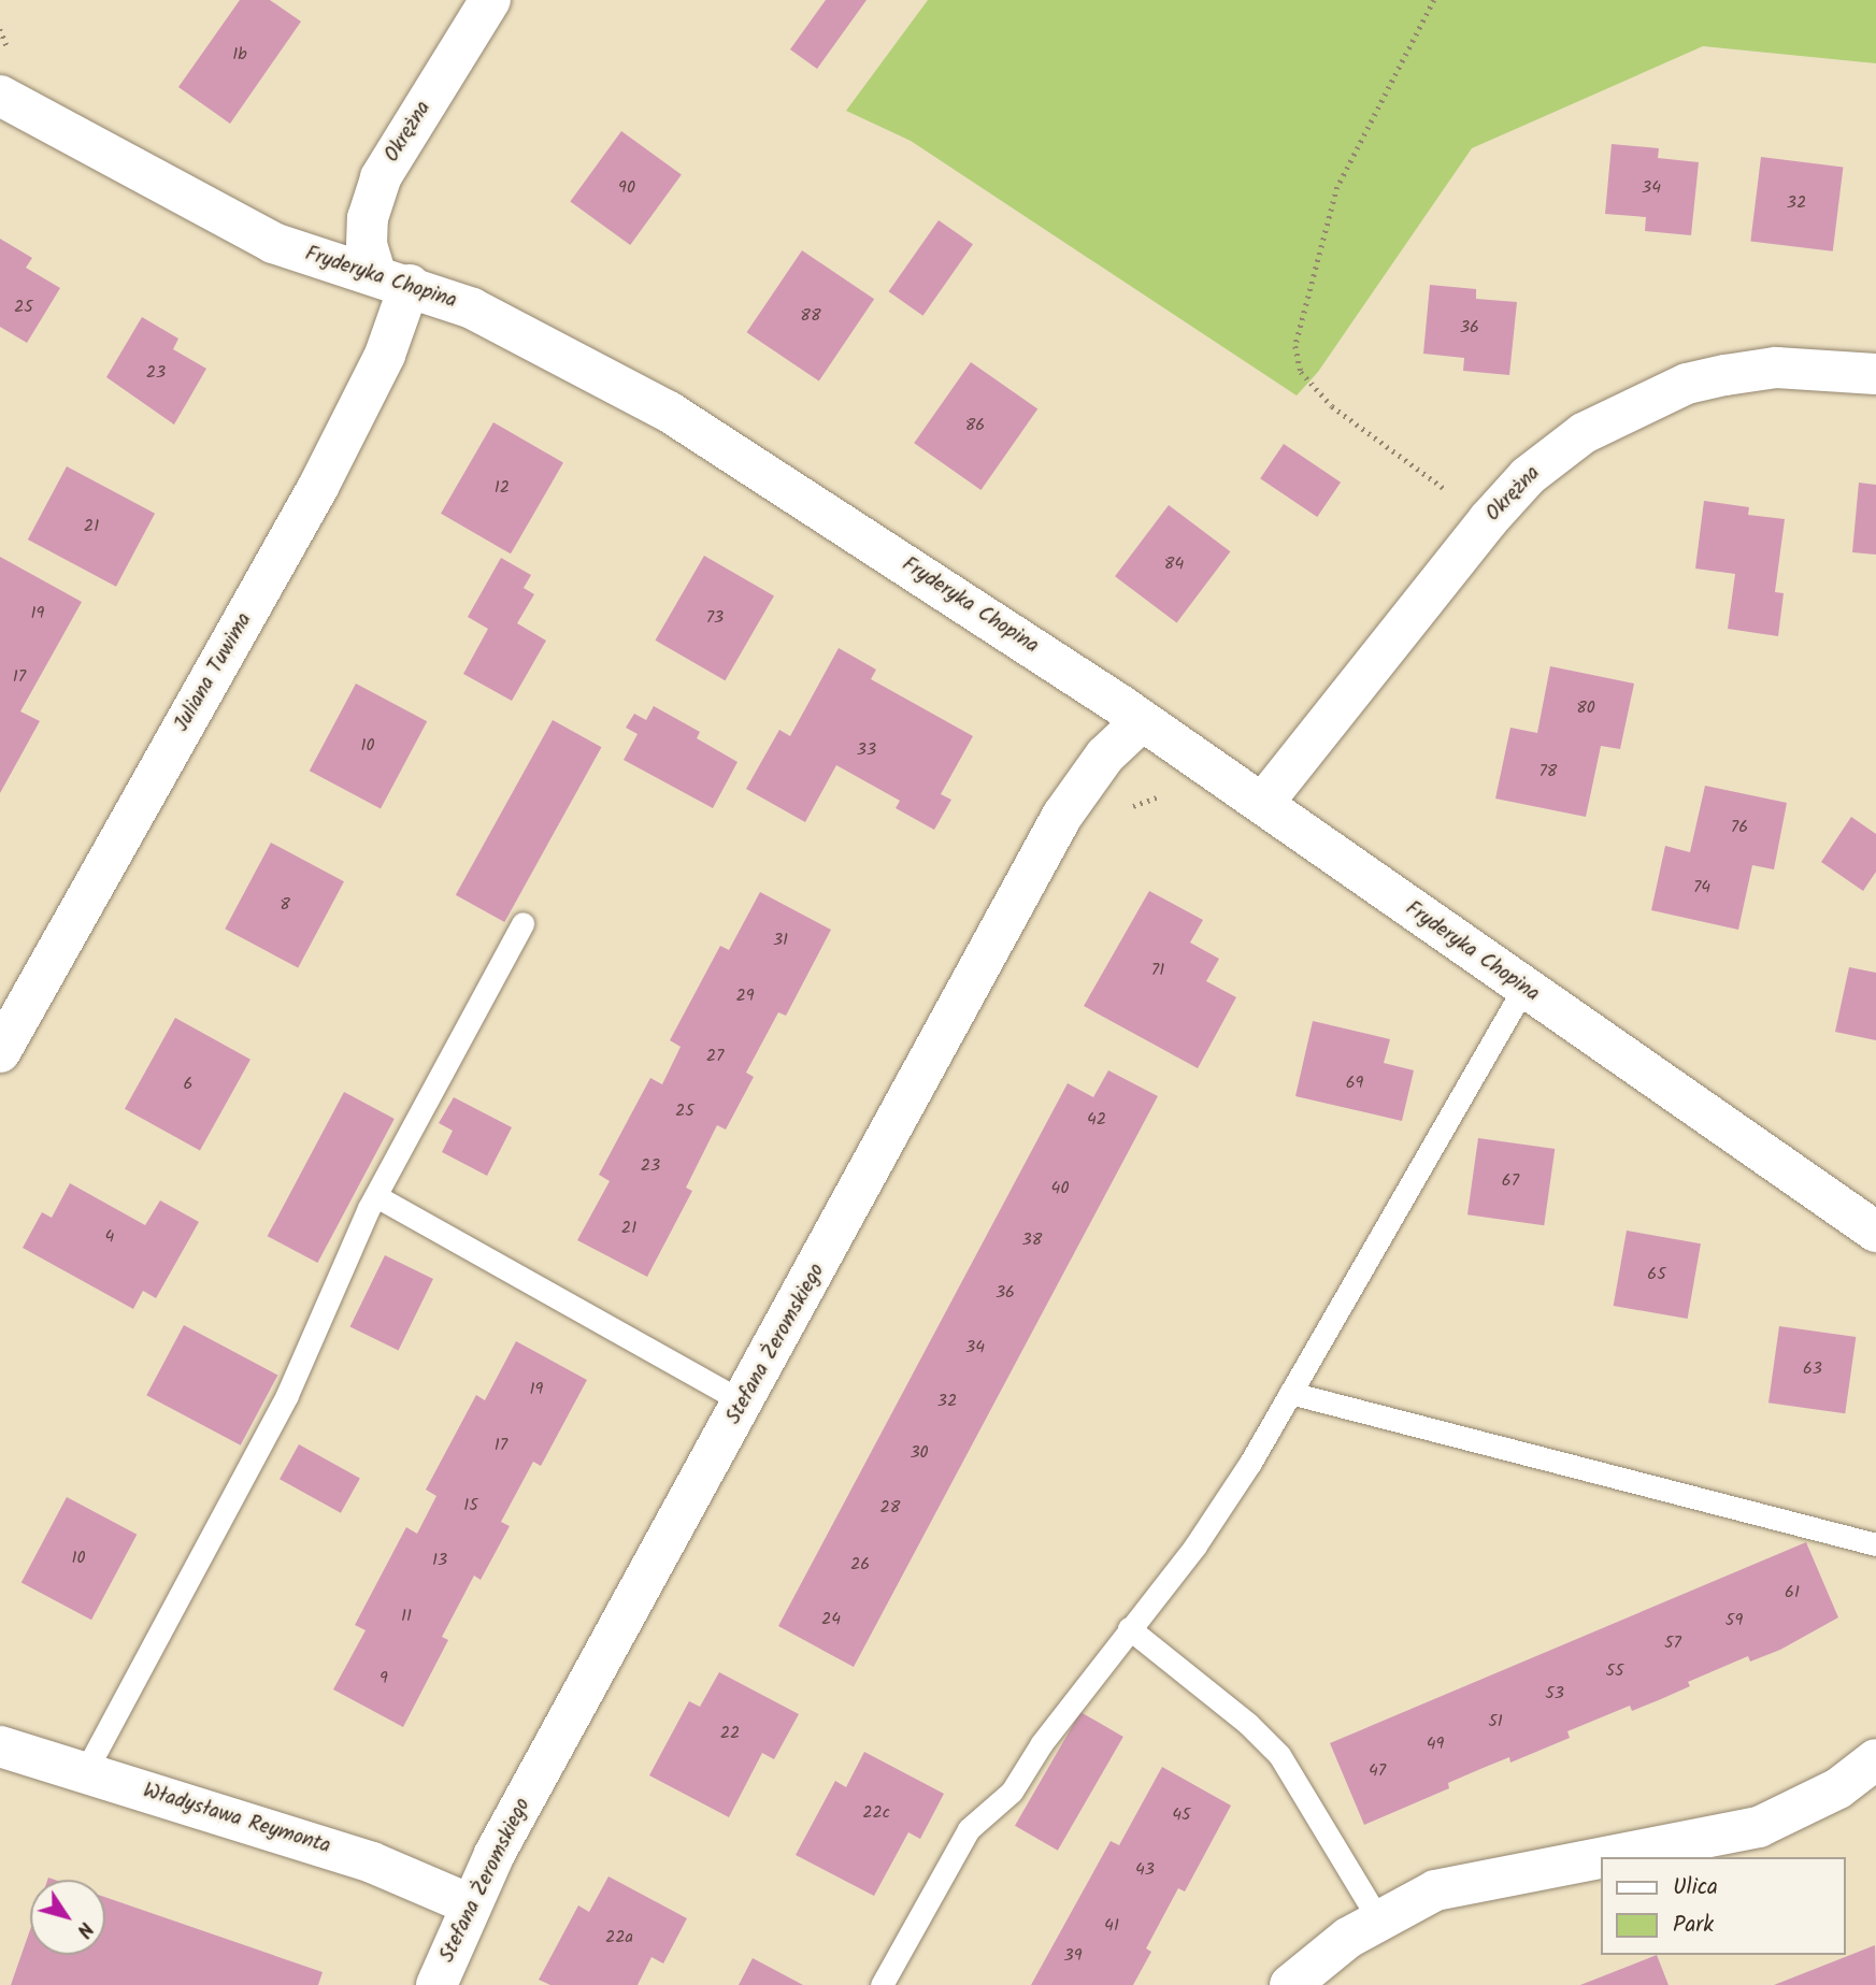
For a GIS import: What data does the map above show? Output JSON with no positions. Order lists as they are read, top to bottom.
{
  "streets": {
    "street": [
      "Okrężna",
      "Fryderyka Chopina",
      "Juliana Tuwima",
      "Stefana Żeromskiego",
      "Władysława Reymonta"
    ]
  },
  "crossings": [
    ["Okrężna", "Fryderyka Chopina"],
    ["Okrężna", "Juliana Tuwima"],
    ["Fryderyka Chopina", "Juliana Tuwima"],
    ["Fryderyka Chopina", "Stefana Żeromskiego"],
    ["Stefana Żeromskiego", "Władysława Reymonta"]
  ],
  "house_numbers": [
    "1b",
    "90",
    "34",
    "32",
    "25",
    "88",
    "36",
    "23",
    "86",
    "12",
    "21",
    "84",
    "19",
    "73",
    "17",
    "80",
    "10",
    "33",
    "78",
    "76",
    "74",
    "8",
    "31",
    "71",
    "29",
    "27",
    "69",
    "6",
    "25",
    "42",
    "23",
    "67",
    "40",
    "21",
    "4",
    "38",
    "65",
    "36",
    "34",
    "63",
    "19",
    "32",
    "17",
    "30",
    "15",
    "28",
    "10",
    "13",
    "26",
    "61",
    "11",
    "24",
    "59",
    "57",
    "55",
    "9",
    "53",
    "51",
    "22",
    "49",
    "47",
    "22c",
    "45",
    "43",
    "41",
    "22a",
    "39"
  ],
  "legend": ["Ulica", "Park"],
  "north": "bottom right"
}
